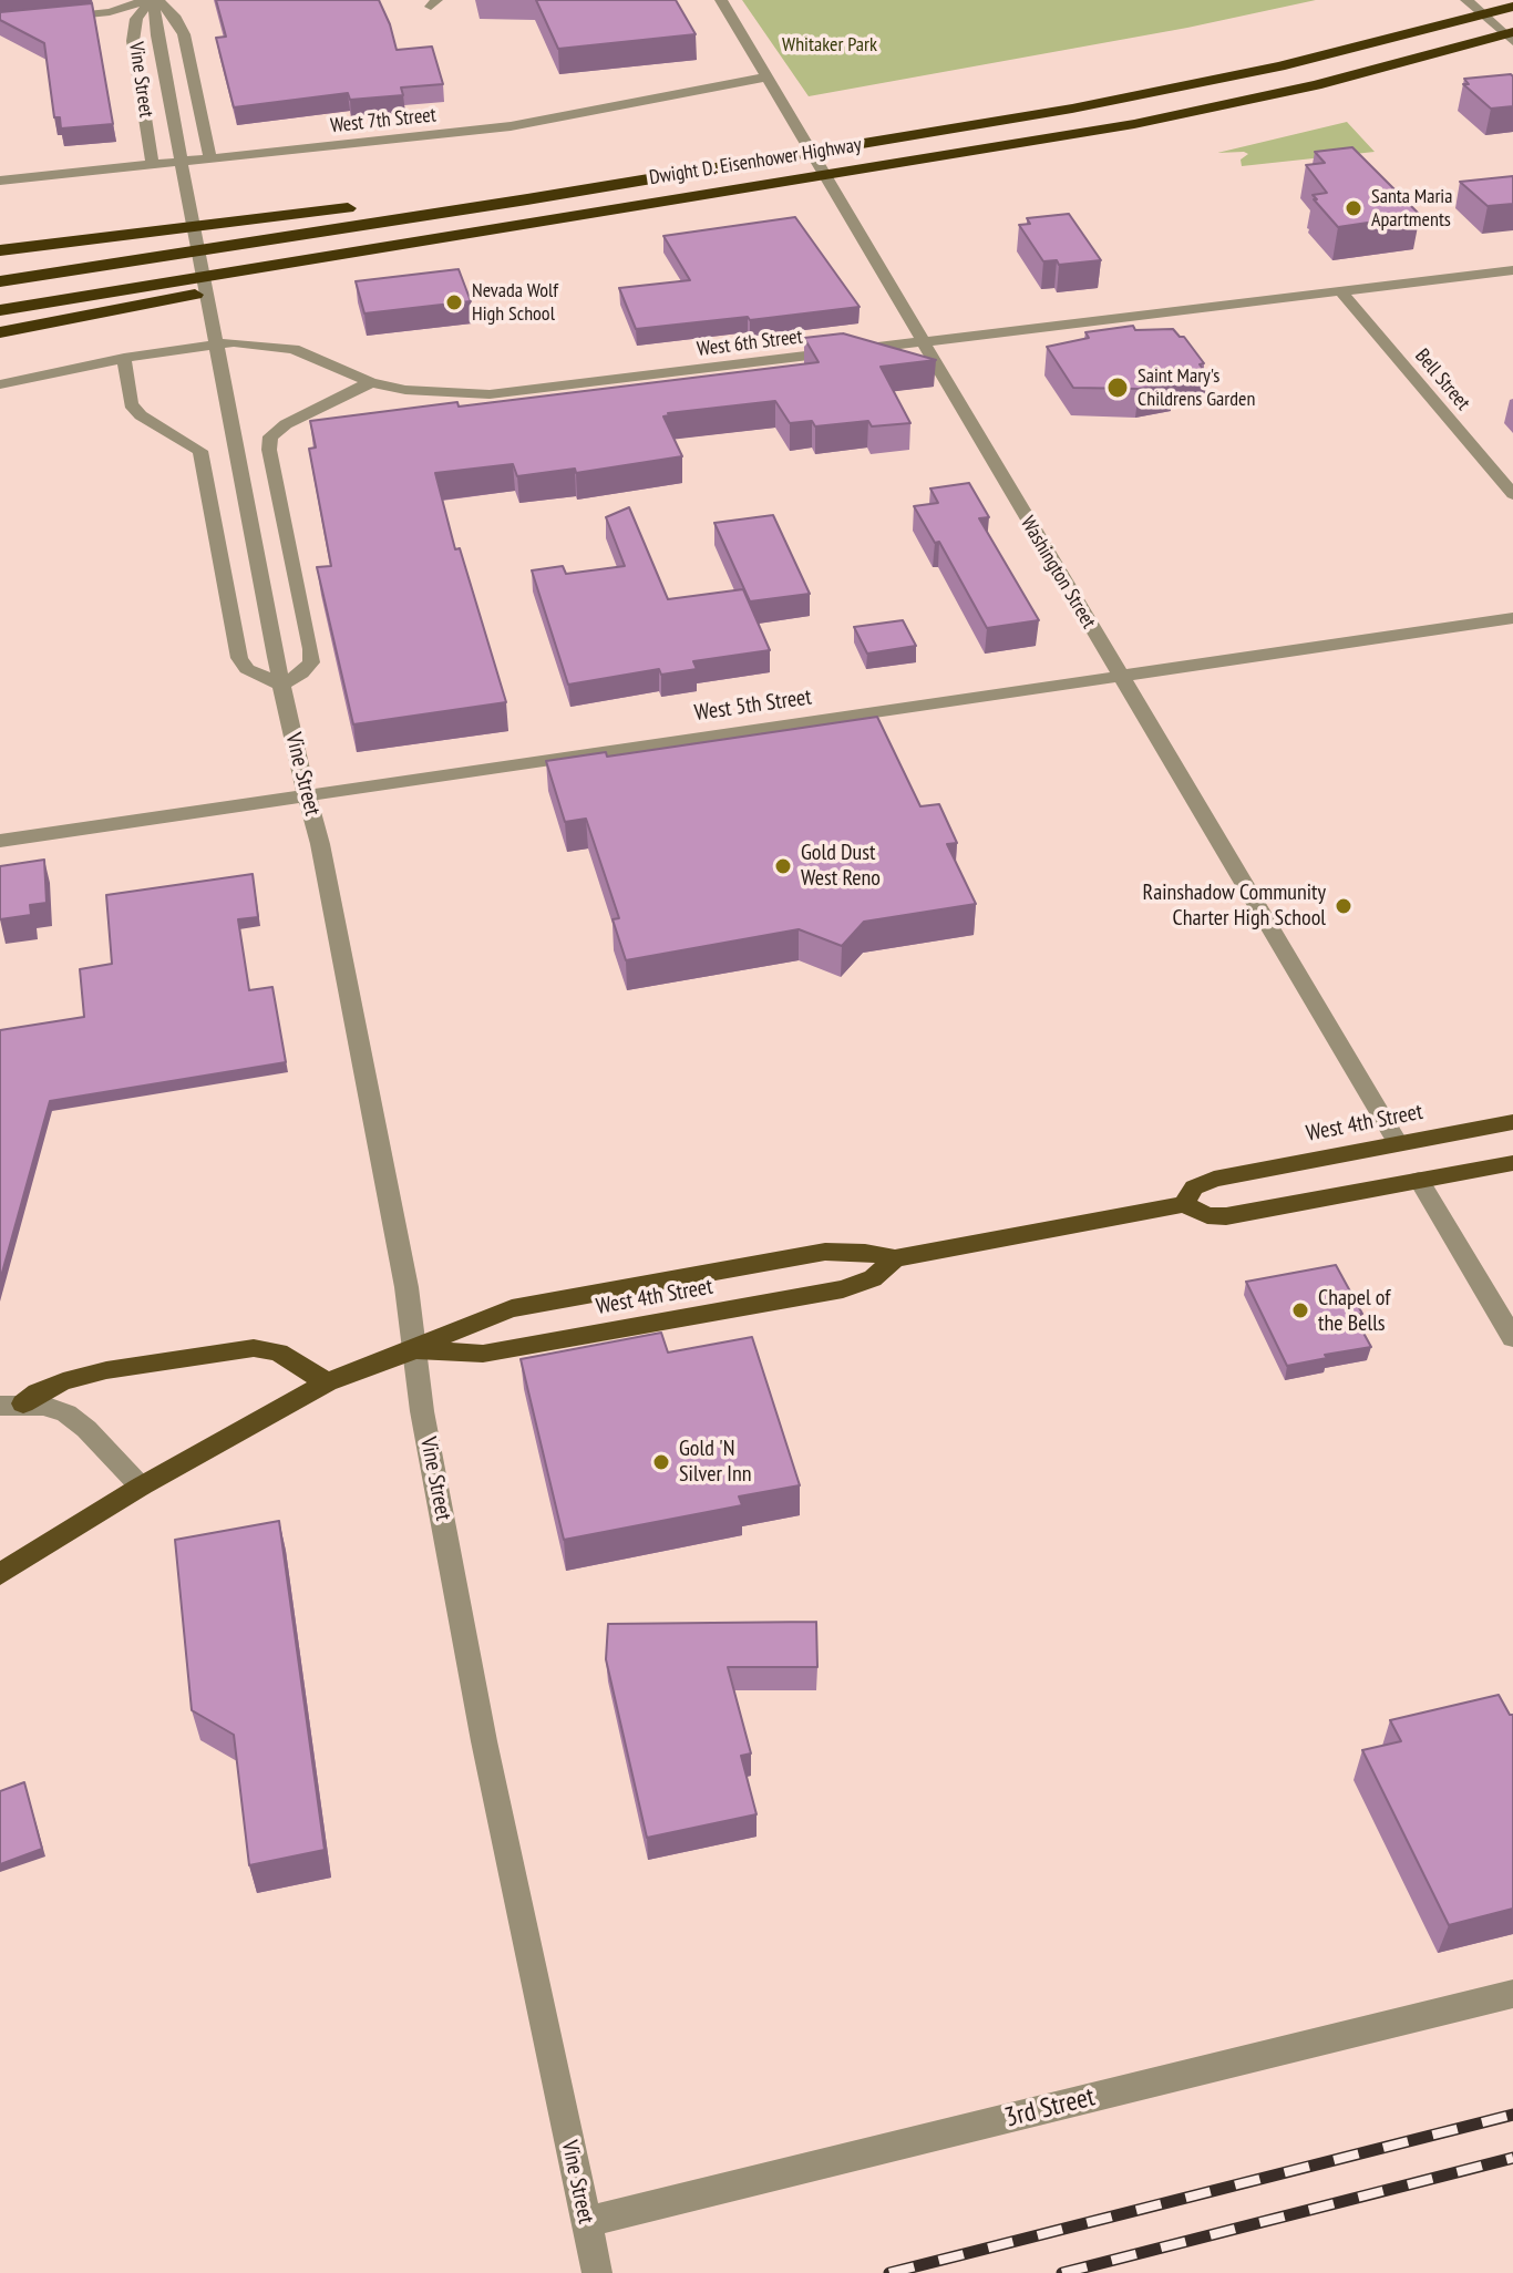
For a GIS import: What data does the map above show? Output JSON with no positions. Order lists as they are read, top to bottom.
{
  "streets": {
    "highway": ["Dwight D. Eisenhower Highway"],
    "main road": ["West 4th Street"],
    "street": [
      "Vine Street",
      "West 7th Street",
      "West 6th Street",
      "Bell Street",
      "Washington Street",
      "West 5th Street",
      "3rd Street"
    ]
  },
  "crossings": [
    ["Vine Street", "West 7th Street"],
    ["Vine Street", "West 5th Street"],
    ["Vine Street", "West 4th Street"],
    ["Vine Street", "3rd Street"],
    ["West 7th Street", "Washington Street"],
    ["West 6th Street", "Bell Street"],
    ["West 6th Street", "Washington Street"],
    ["Washington Street", "West 5th Street"],
    ["Washington Street", "West 4th Street"]
  ],
  "parks": ["Whitaker Park"],
  "places": [
    "Santa Maria Apartments",
    "Nevada Wolf High School",
    "Saint Mary's Childrens Garden",
    "Gold Dust West Reno",
    "Rainshadow Community Charter High School",
    "Chapel of the Bells",
    "Gold 'N Silver Inn"
  ]
}
